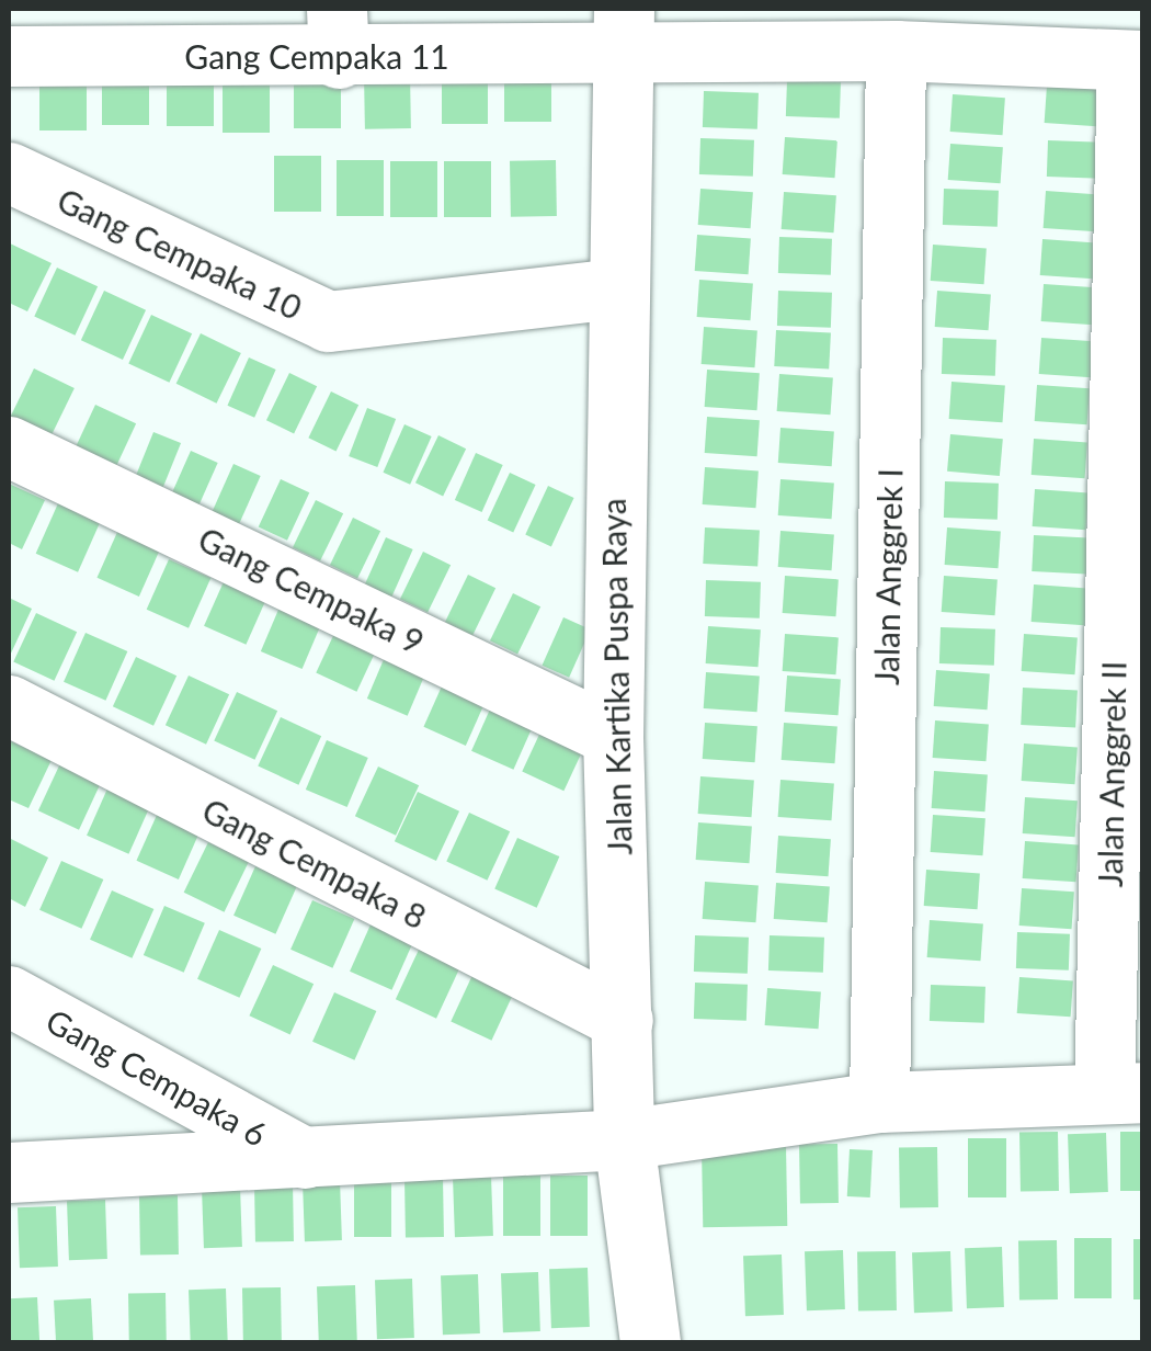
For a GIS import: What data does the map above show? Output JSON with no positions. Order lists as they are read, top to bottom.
{
  "streets": {
    "street": [
      "Gang Cempaka 11",
      "Gang Cempaka 10",
      "Jalan Anggrek I",
      "Gang Cempaka 9",
      "Jalan Kartika Puspa Raya",
      "Jalan Anggrek II",
      "Gang Cempaka 8",
      "Gang Cempaka 6"
    ]
  },
  "crossings": [
    ["Gang Cempaka 11", "Jalan Anggrek I"],
    ["Gang Cempaka 11", "Jalan Kartika Puspa Raya"],
    ["Gang Cempaka 11", "Jalan Anggrek II"],
    ["Gang Cempaka 10", "Jalan Kartika Puspa Raya"],
    ["Gang Cempaka 9", "Jalan Kartika Puspa Raya"],
    ["Jalan Kartika Puspa Raya", "Gang Cempaka 8"]
  ]
}
